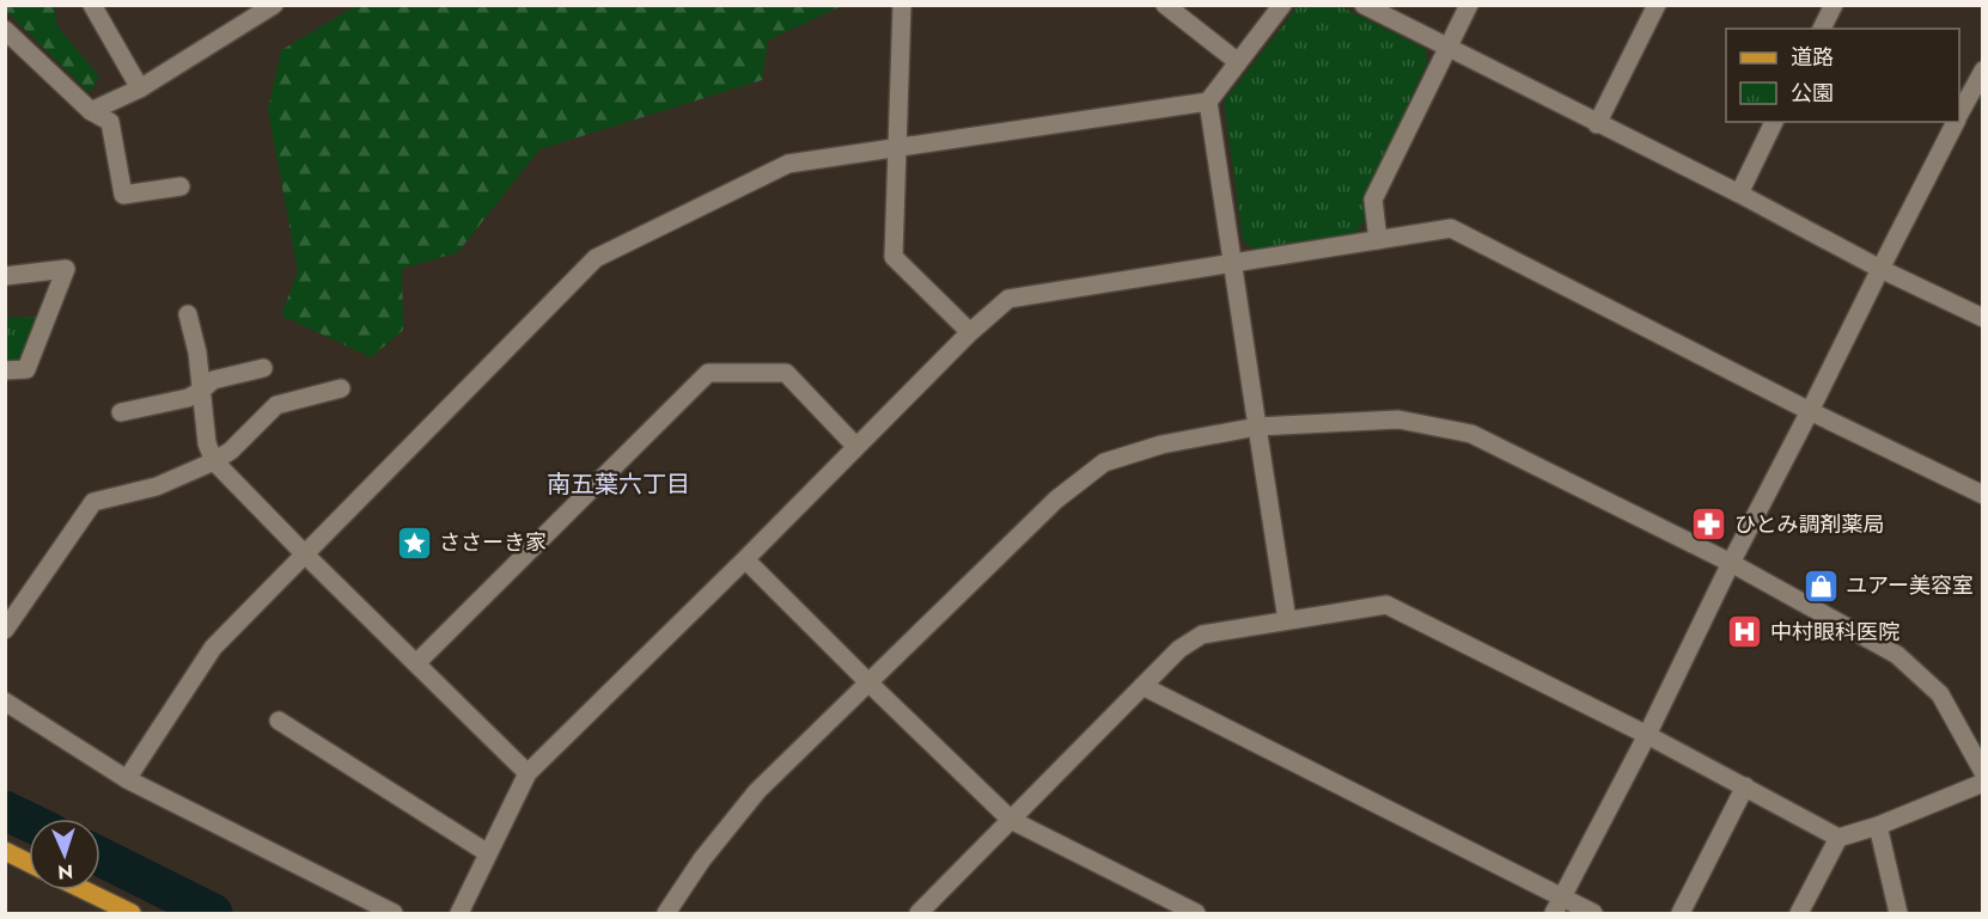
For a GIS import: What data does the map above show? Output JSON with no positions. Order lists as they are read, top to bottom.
{
  "districts": ["南五葉六丁目"],
  "places": {
    "pharmacy": ["ひとみ調剤薬局"],
    "place": ["ささーき家"],
    "shop": ["ユアー美容室"],
    "hospital": ["中村眼科医院"]
  },
  "legend": ["道路", "公園"],
  "north": "bottom"
}
